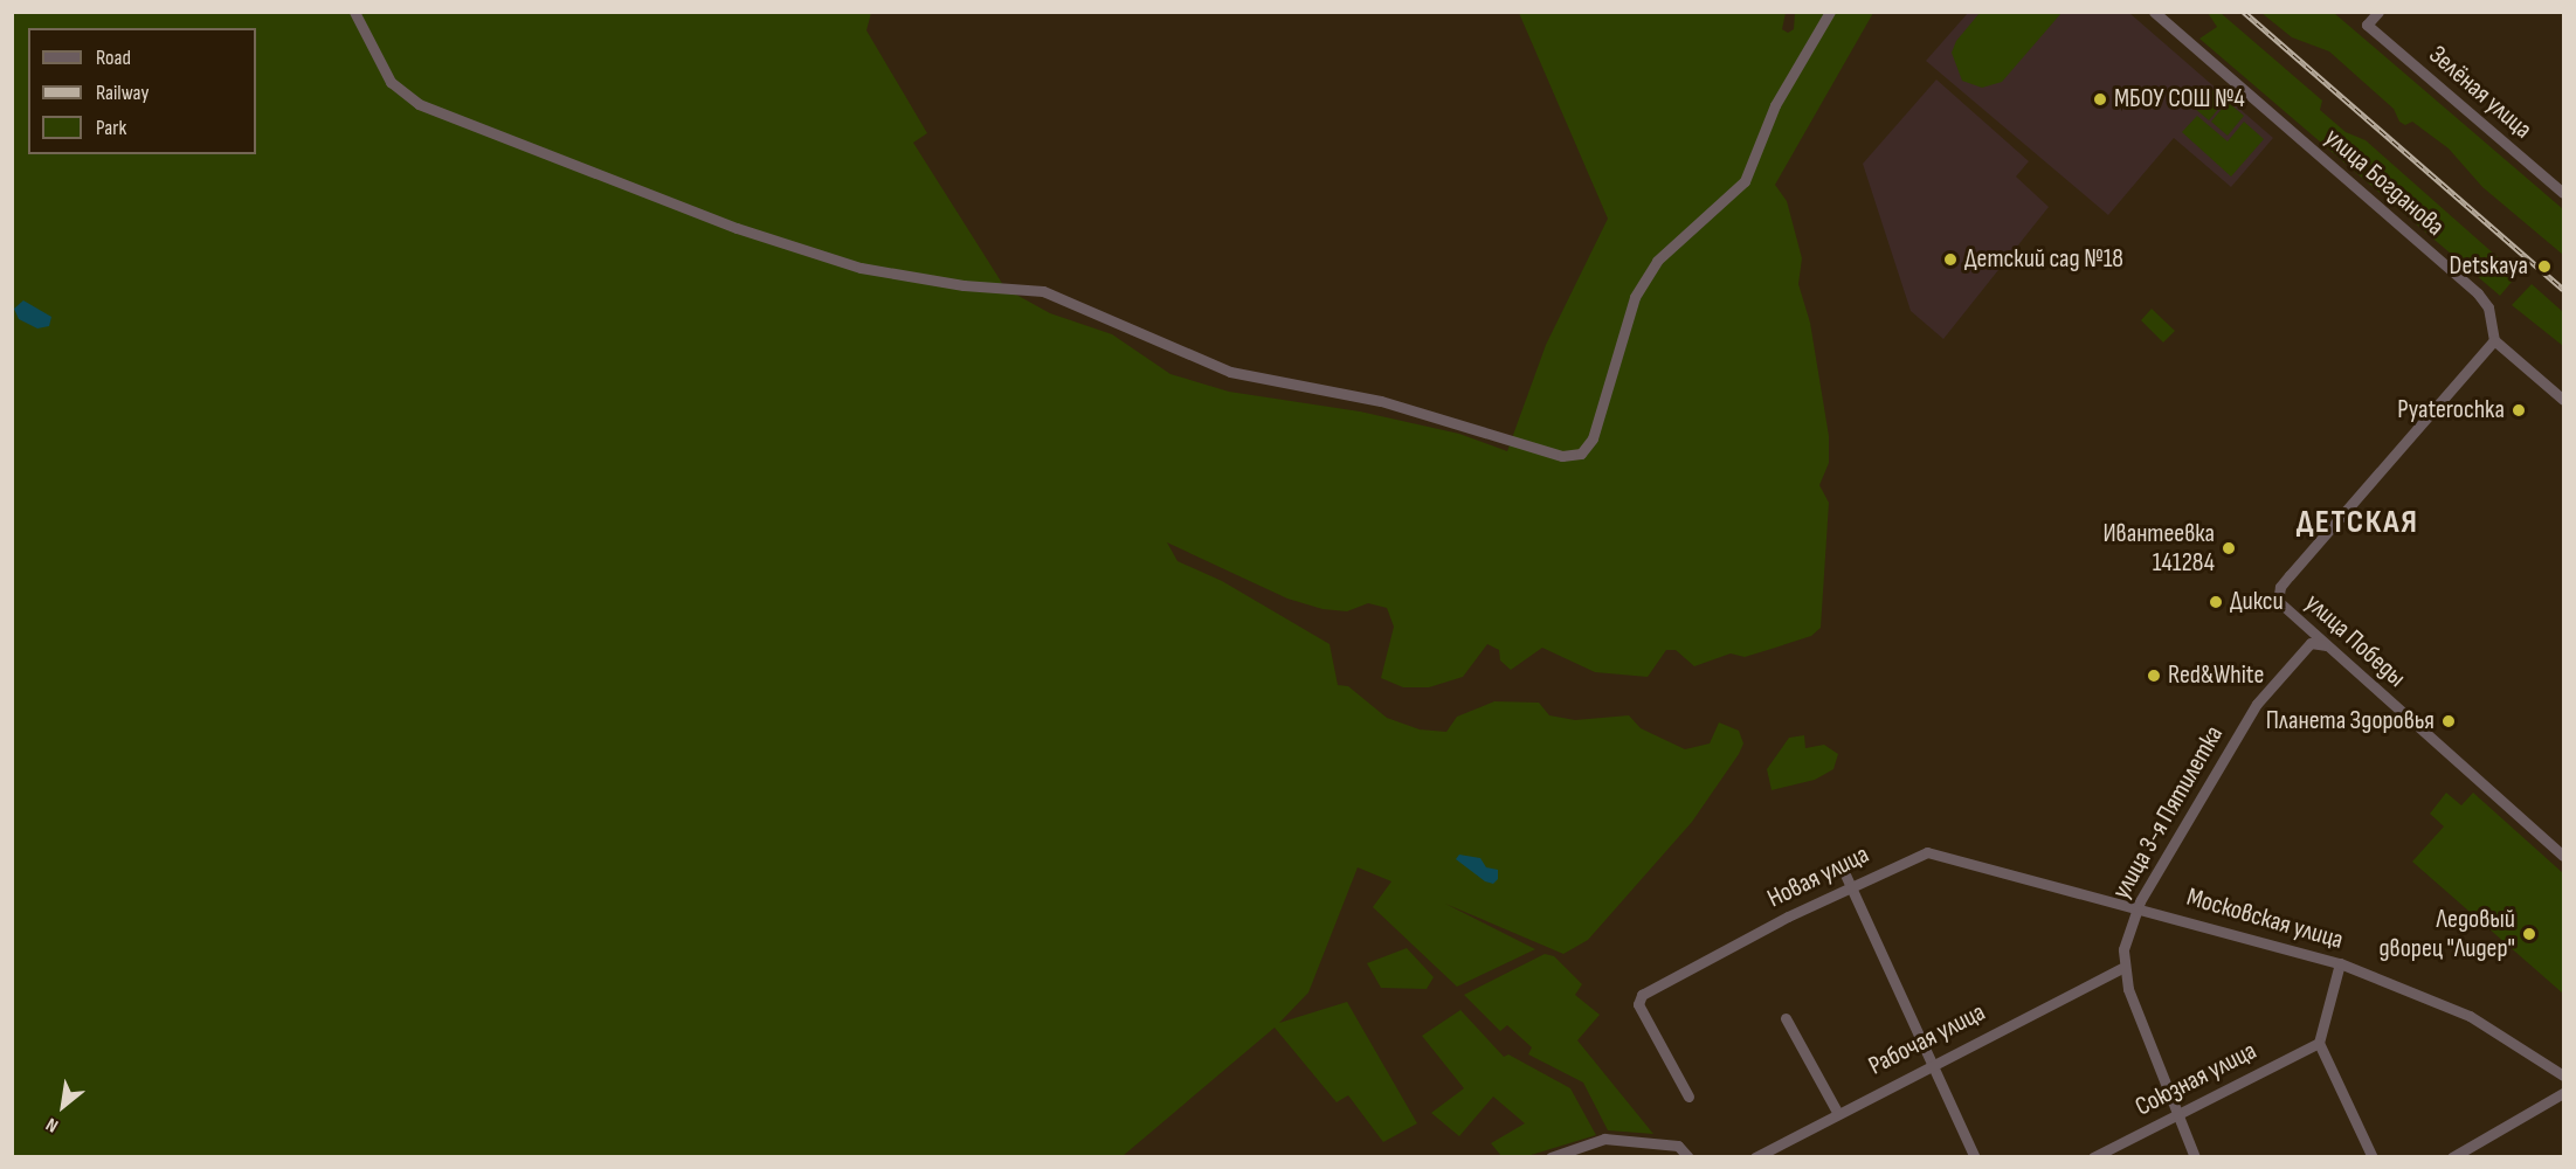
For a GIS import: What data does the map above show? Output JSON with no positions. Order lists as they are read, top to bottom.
{
  "streets": {
    "street": [
      "Зелёная улица",
      "улица Богданова",
      "улица Победы",
      "улица 3-я Пятилетка",
      "Новая улица",
      "Московская улица",
      "Рабочая улица",
      "Союзная улица"
    ]
  },
  "crossings": [
    ["улица Богданова", "улица Победы"],
    ["улица Победы", "улица 3-я Пятилетка"],
    ["улица 3-я Пятилетка", "Новая улица"],
    ["улица 3-я Пятилетка", "Московская улица"],
    ["улица 3-я Пятилетка", "Рабочая улица"],
    ["Новая улица", "Московская улица"]
  ],
  "districts": ["ДЕТСКАЯ"],
  "places": [
    "МБОУ СОШ №4",
    "Детский сад №18",
    "Detskaya",
    "Pyaterochka",
    "Ивантеевка 141284",
    "Дикси",
    "Red&White",
    "Планета Здоровья",
    "Ледовый дворец \"Лидер\""
  ],
  "legend": ["Road", "Railway", "Park"],
  "north": "bottom left"
}
